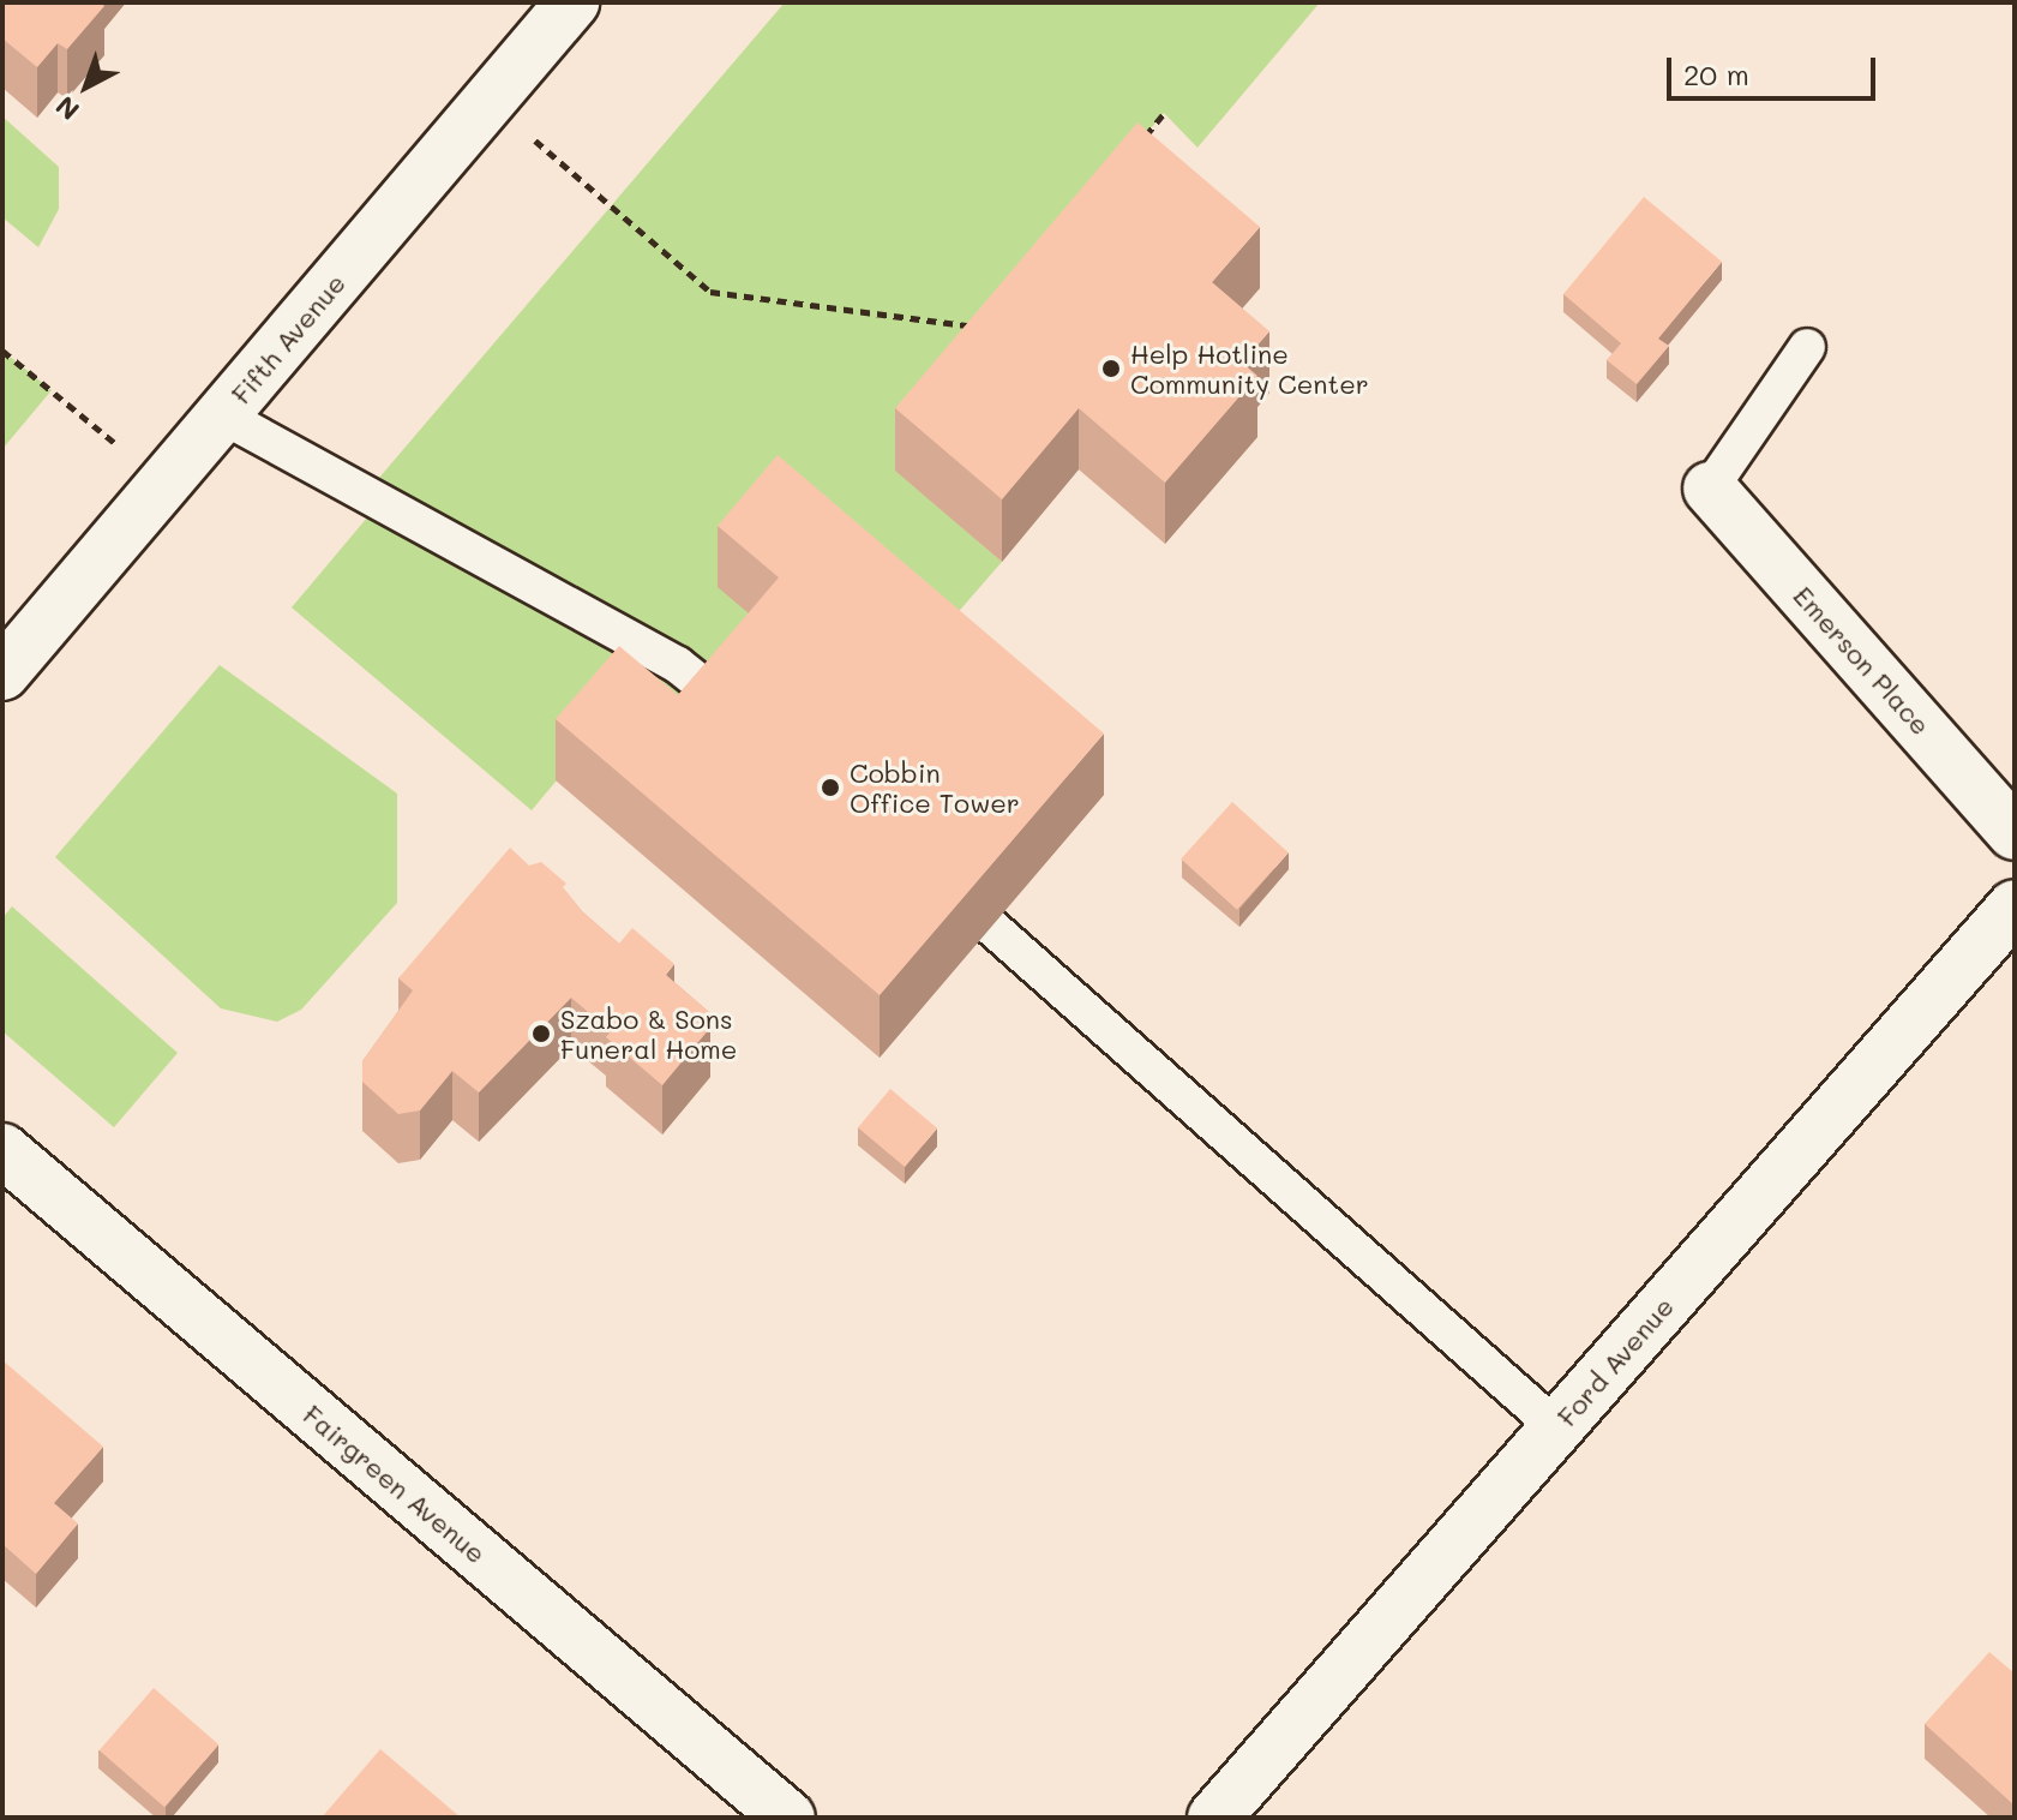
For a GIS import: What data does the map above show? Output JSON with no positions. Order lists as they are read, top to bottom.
{
  "streets": {
    "street": [
      "Fifth Avenue",
      "Emerson Place",
      "Ford Avenue",
      "Fairgreen Avenue"
    ]
  },
  "places": ["Help Hotline Community Center", "Cobbin Office Tower", "Szabo & Sons Funeral Home"],
  "scale_bar": "20 m",
  "north": "bottom left"
}
